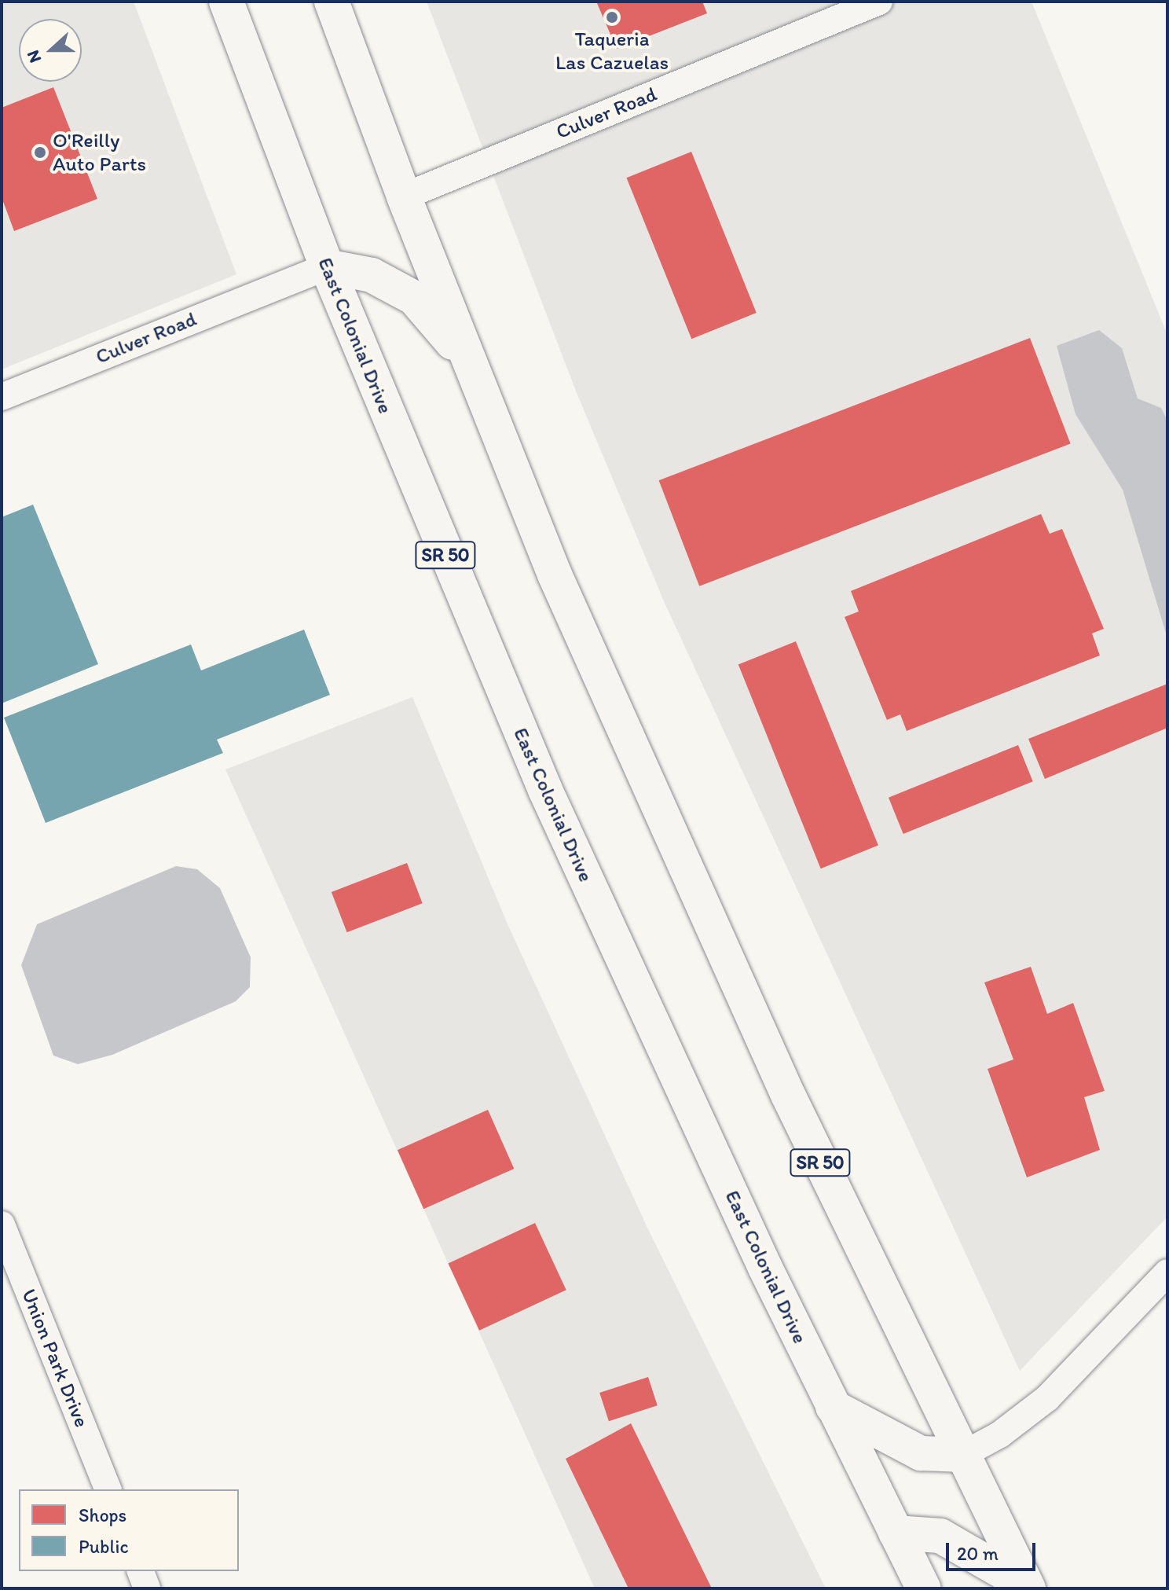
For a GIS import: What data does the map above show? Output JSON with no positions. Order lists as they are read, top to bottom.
{
  "streets": {
    "highway": ["East Colonial Drive", "SR 50"],
    "street": ["Culver Road", "Union Park Drive"]
  },
  "crossings": [
    ["Culver Road", "East Colonial Drive"],
    ["Culver Road", "SR 50"]
  ],
  "places": ["Taqueria Las Cazuelas", "O'Reilly Auto Parts"],
  "legend": ["Shops", "Public"],
  "scale_bar": "20 m",
  "north": "left"
}
